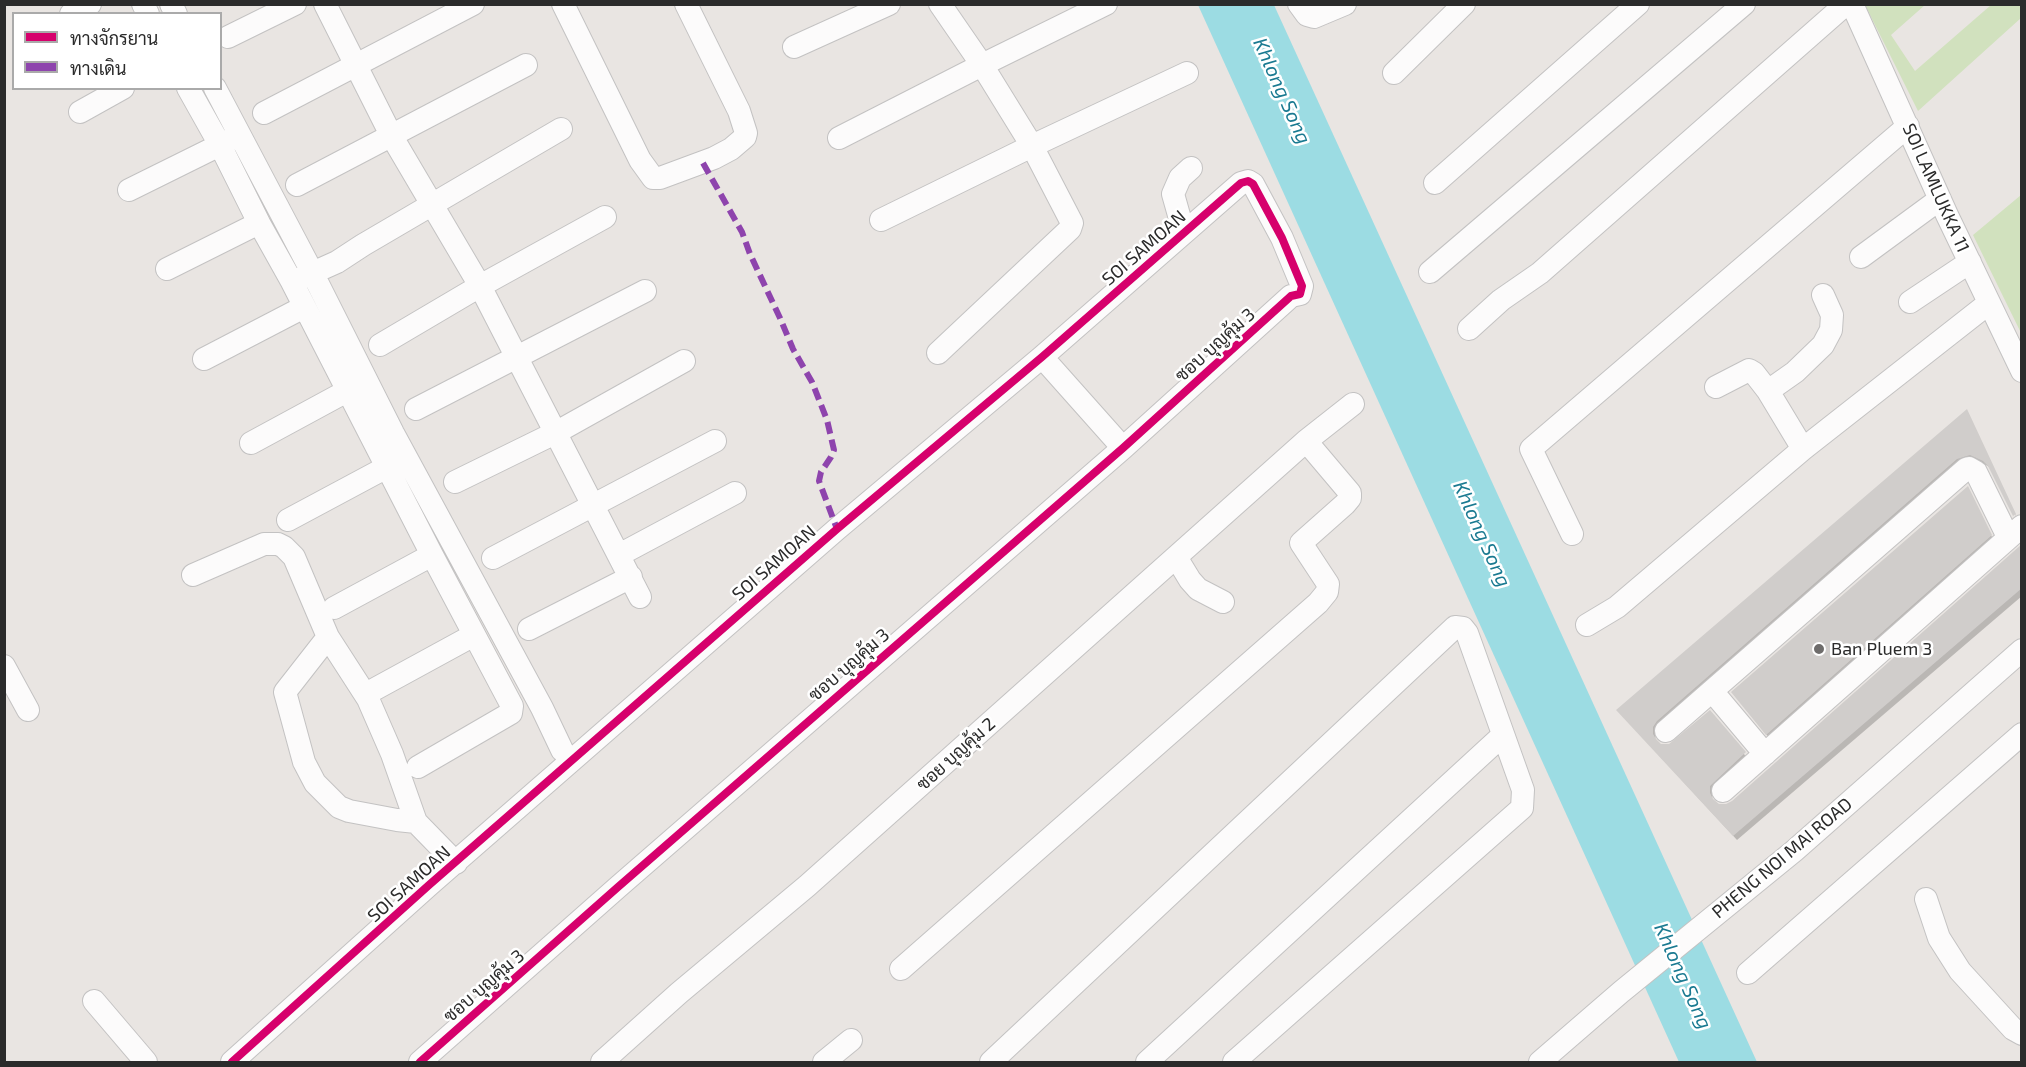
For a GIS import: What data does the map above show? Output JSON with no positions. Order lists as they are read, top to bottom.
{
  "streets": {
    "street": [
      "SOI LAMLUKKA 11",
      "SOI SAMOAN",
      "ซอบ บุญคุ้ม 3",
      "ซอย บุญคุ้ม 2",
      "PHENG NOI MAI ROAD"
    ]
  },
  "crossings": [
    ["SOI SAMOAN", "ซอบ บุญคุ้ม 3"]
  ],
  "water": ["Khlong Song"],
  "places": ["Ban Pluem 3"],
  "legend": ["ทางจักรยาน", "ทางเดิน"]
}
